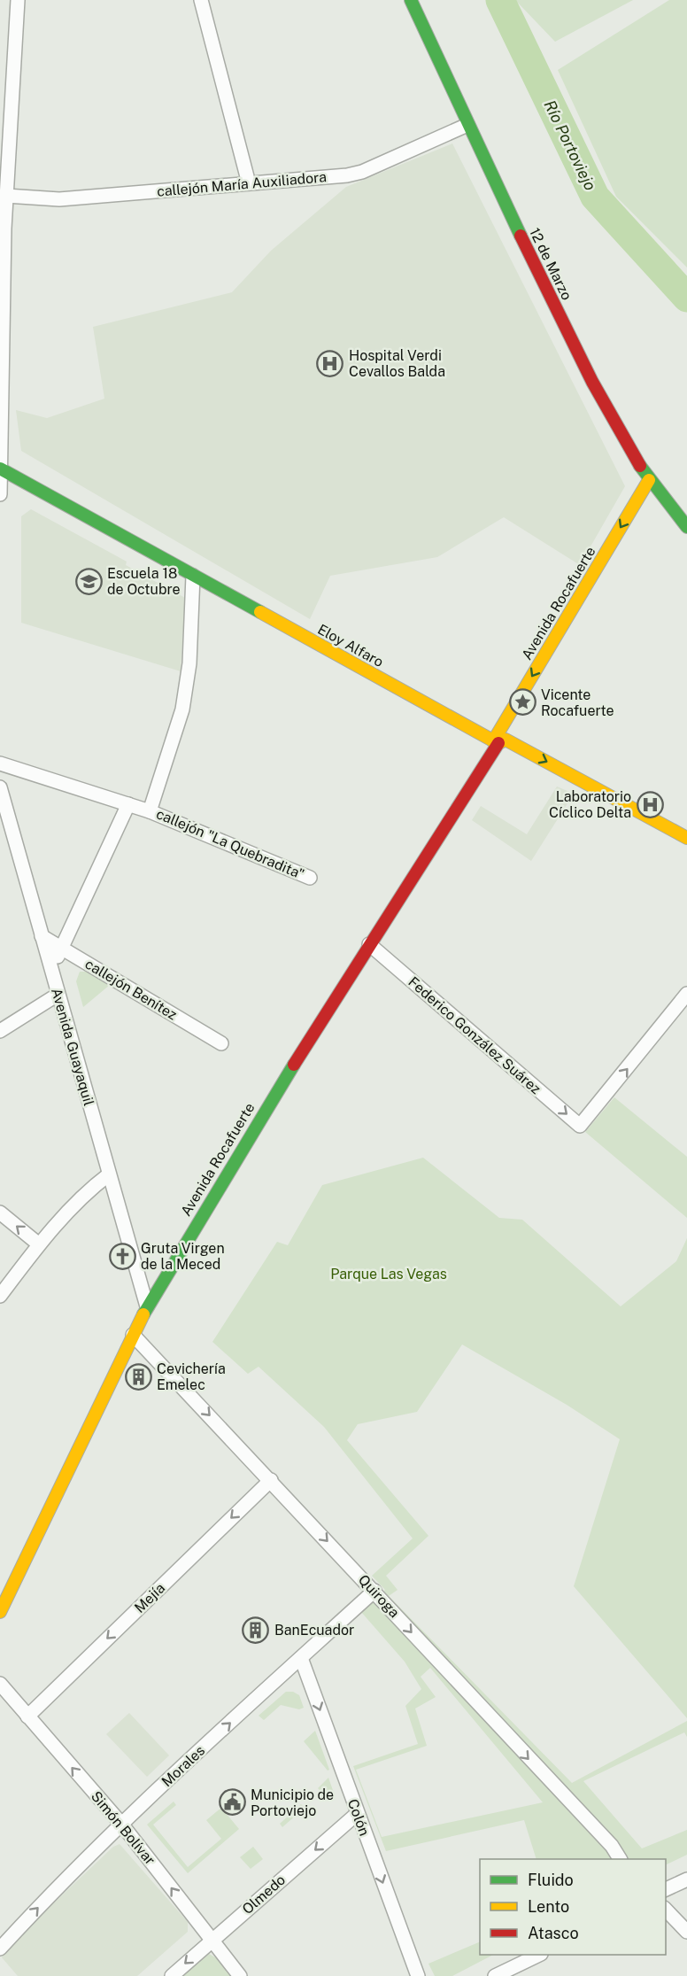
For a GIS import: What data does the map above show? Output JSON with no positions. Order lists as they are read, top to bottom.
{
  "streets": {
    "street": [
      "callejón María Auxiliadora",
      "12 de Marzo",
      "Avenida Rocafuerte",
      "Eloy Alfaro",
      "callejón \"La Quebradita\"",
      "callejón Benítez",
      "Federico González Suárez",
      "Avenida Guayaquil",
      "Quiroga",
      "Mejía",
      "Morales",
      "Colón",
      "Simón Bolívar",
      "Olmedo"
    ]
  },
  "crossings": [
    ["callejón María Auxiliadora", "12 de Marzo"],
    ["12 de Marzo", "Avenida Rocafuerte"],
    ["Avenida Rocafuerte", "Eloy Alfaro"],
    ["Avenida Rocafuerte", "Federico González Suárez"],
    ["Avenida Rocafuerte", "Avenida Guayaquil"],
    ["Avenida Rocafuerte", "Quiroga"],
    ["callejón Benítez", "Avenida Guayaquil"],
    ["Quiroga", "Mejía"],
    ["Quiroga", "Morales"],
    ["Mejía", "Simón Bolívar"],
    ["Morales", "Colón"],
    ["Morales", "Simón Bolívar"],
    ["Colón", "Olmedo"],
    ["Simón Bolívar", "Olmedo"]
  ],
  "one_way": [
    "Quiroga",
    "Mejía",
    "Morales",
    "Colón",
    "Simón Bolívar",
    "Olmedo"
  ],
  "water": ["Río Portoviejo"],
  "parks": ["Parque Las Vegas"],
  "places": {
    "hospital": ["Hospital Verdi Cevallos Balda", "Laboratorio Cíclico Delta"],
    "school or university": ["Escuela 18 de Octubre"],
    "place": ["Vicente Rocafuerte"],
    "church": ["Gruta Virgen de la Meced"],
    "building": ["Cevichería Emelec", "BanEcuador"],
    "public building": ["Municipio de Portoviejo"]
  },
  "legend": ["Fluido", "Lento", "Atasco"]
}
